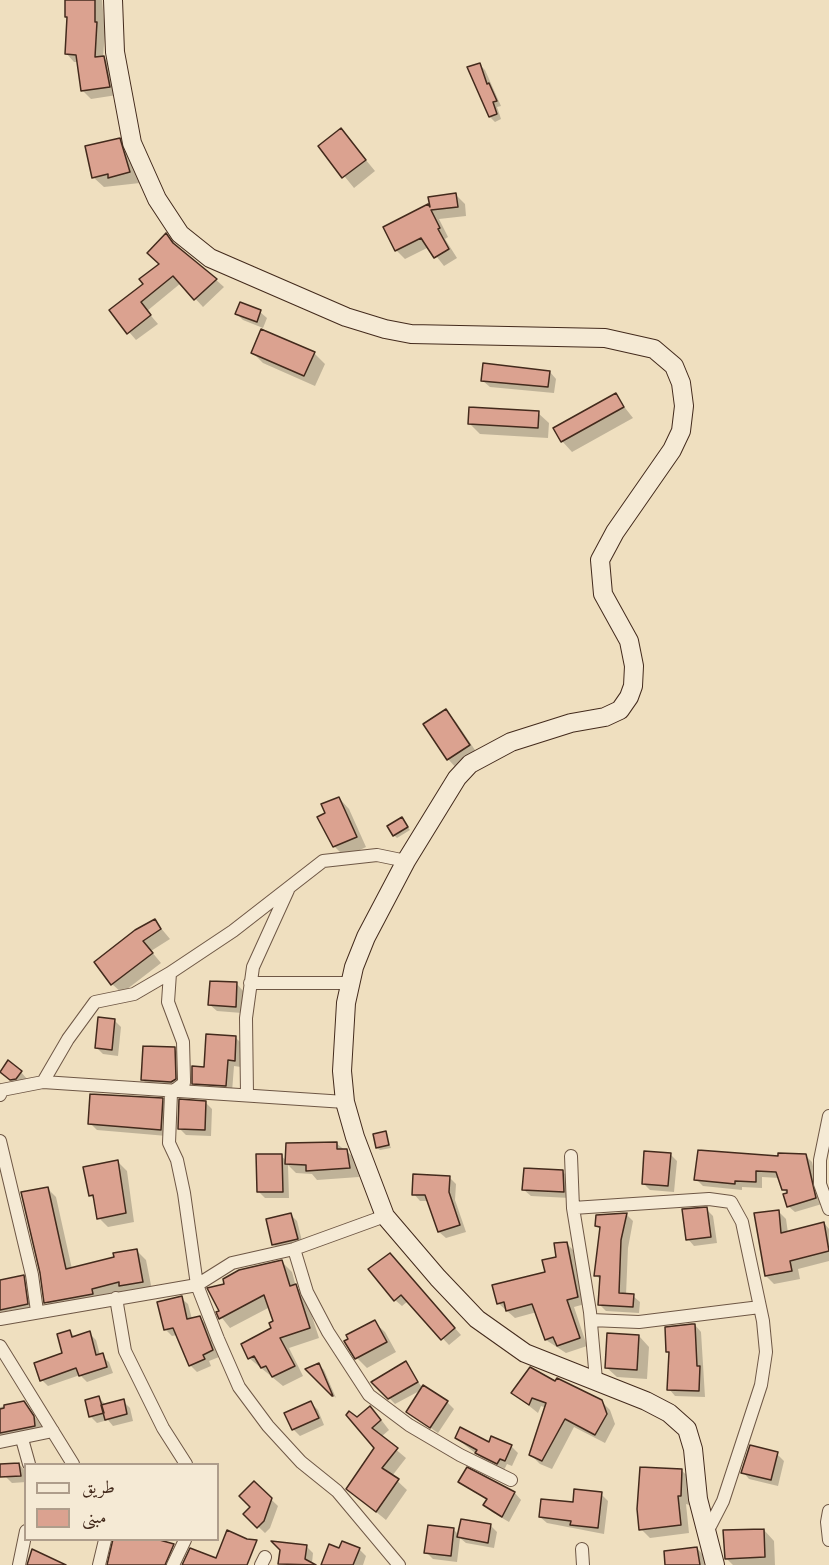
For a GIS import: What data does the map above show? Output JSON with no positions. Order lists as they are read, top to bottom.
{
  "legend": ["طريق", "مبنى"]
}
